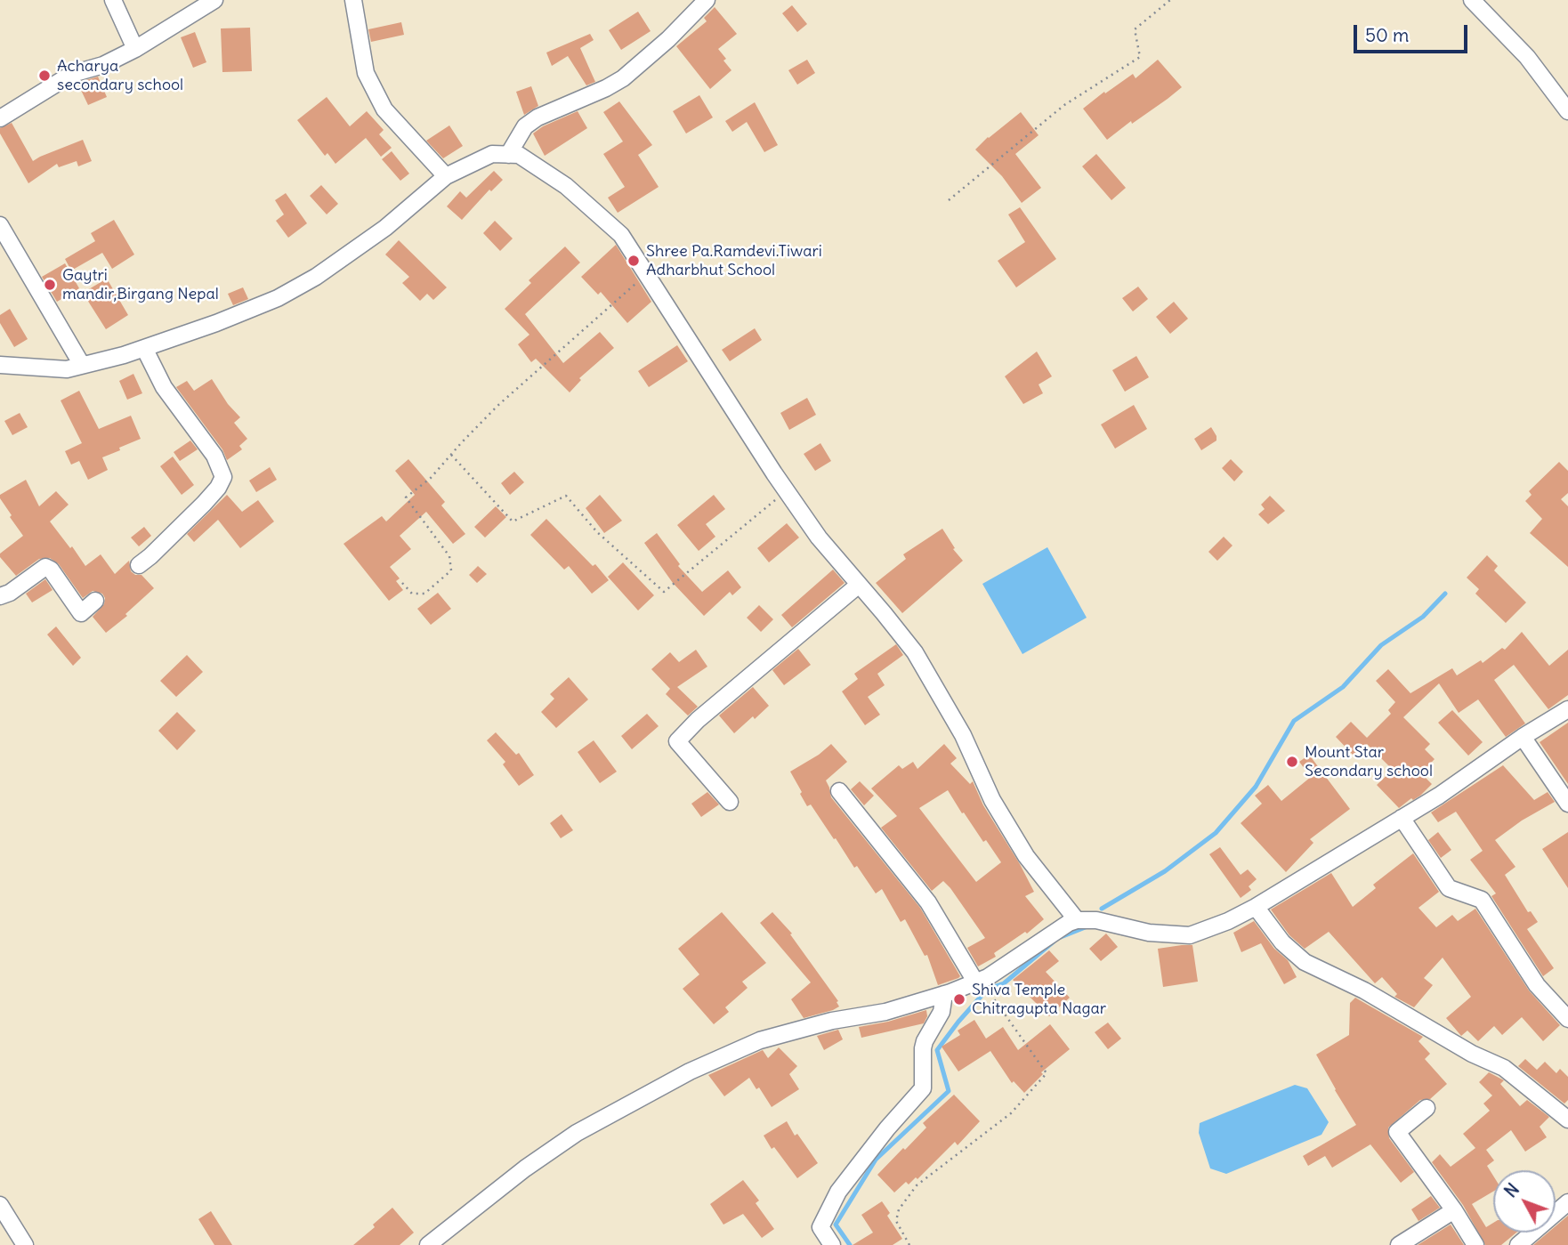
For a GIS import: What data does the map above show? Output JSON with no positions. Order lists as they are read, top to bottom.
{
  "places": [
    "Acharya secondary school",
    "Shree Pa.Ramdevi.Tiwari Adharbhut School",
    "Gaytri mandir,Birgang Nepal",
    "Mount Star Secondary school",
    "Shiva Temple Chitragupta Nagar"
  ],
  "scale_bar": "50 m",
  "north": "top left"
}
